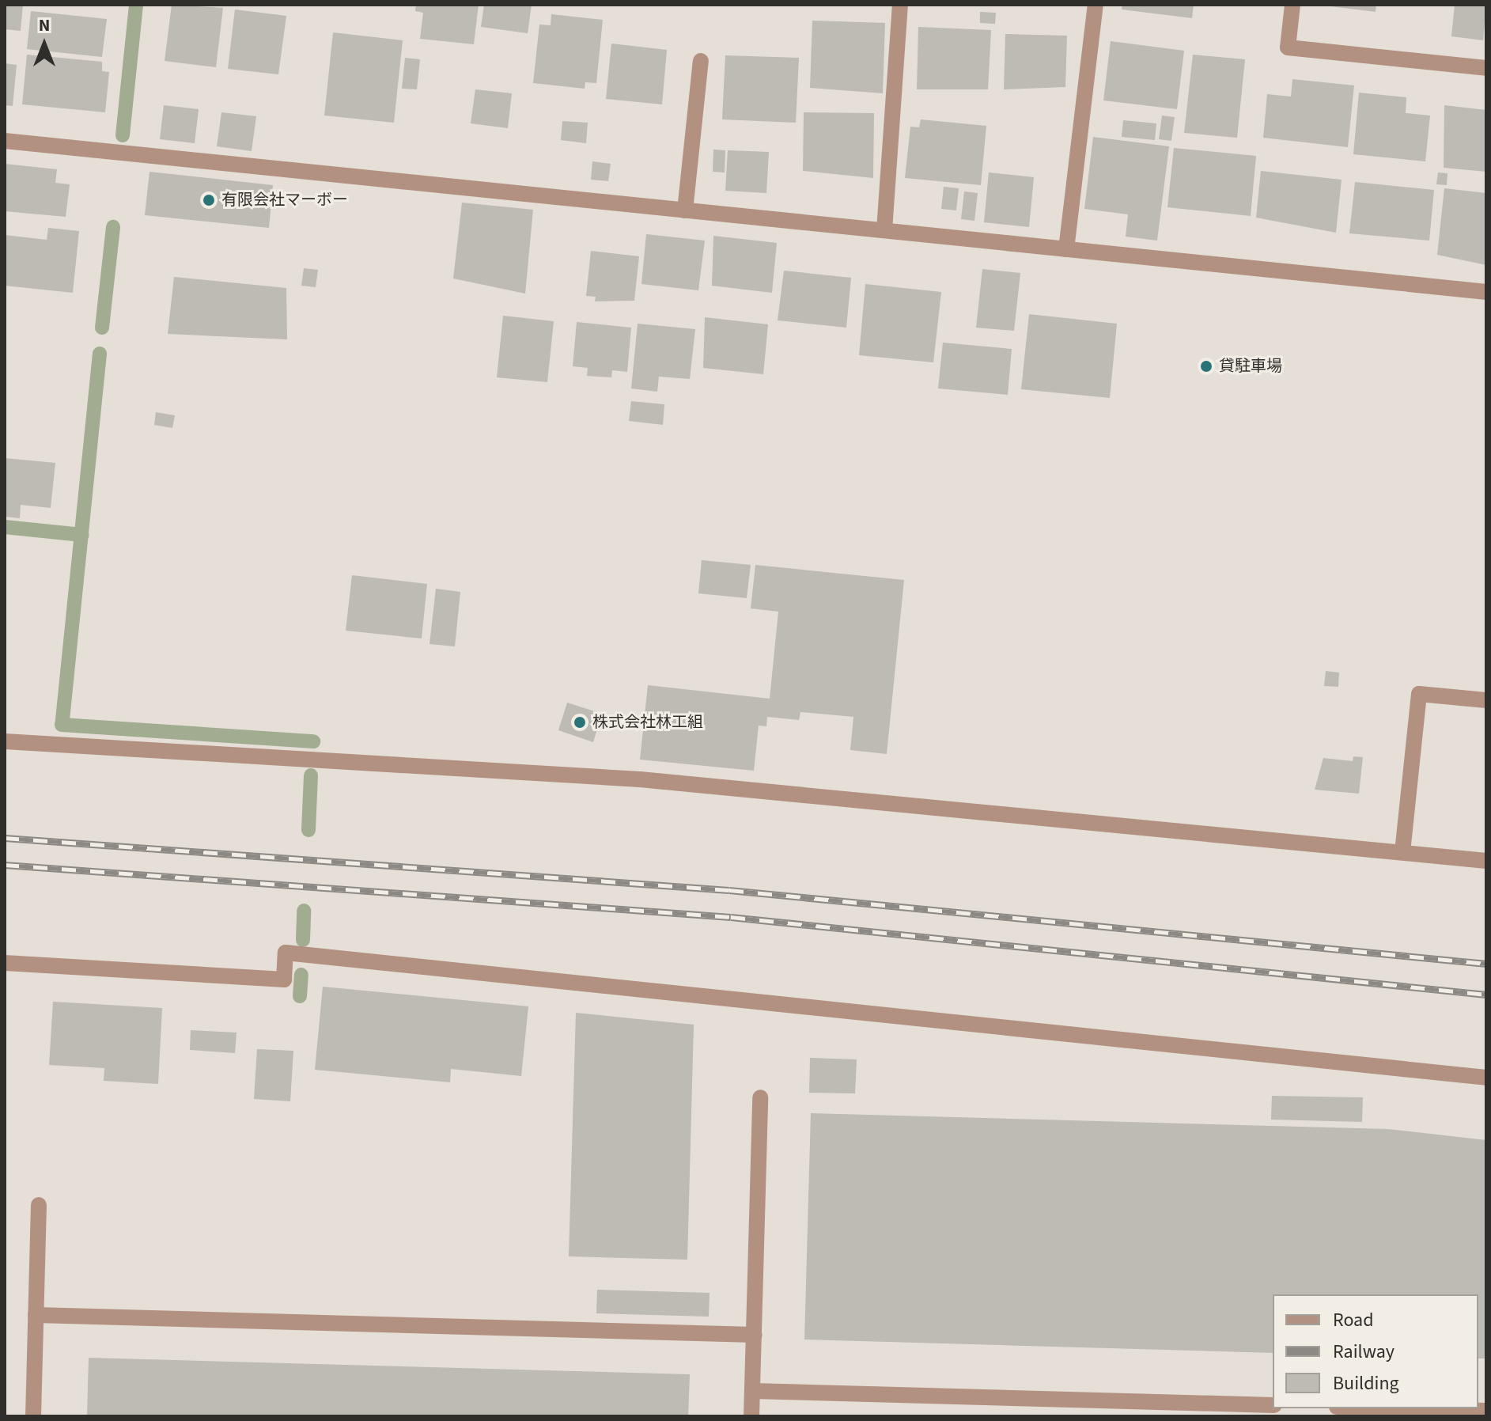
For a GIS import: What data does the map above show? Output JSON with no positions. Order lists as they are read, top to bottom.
{
  "places": ["有限会社マーボー", "貸駐車場", "株式会社林工組"],
  "legend": ["Road", "Railway", "Building"],
  "north": "top"
}
